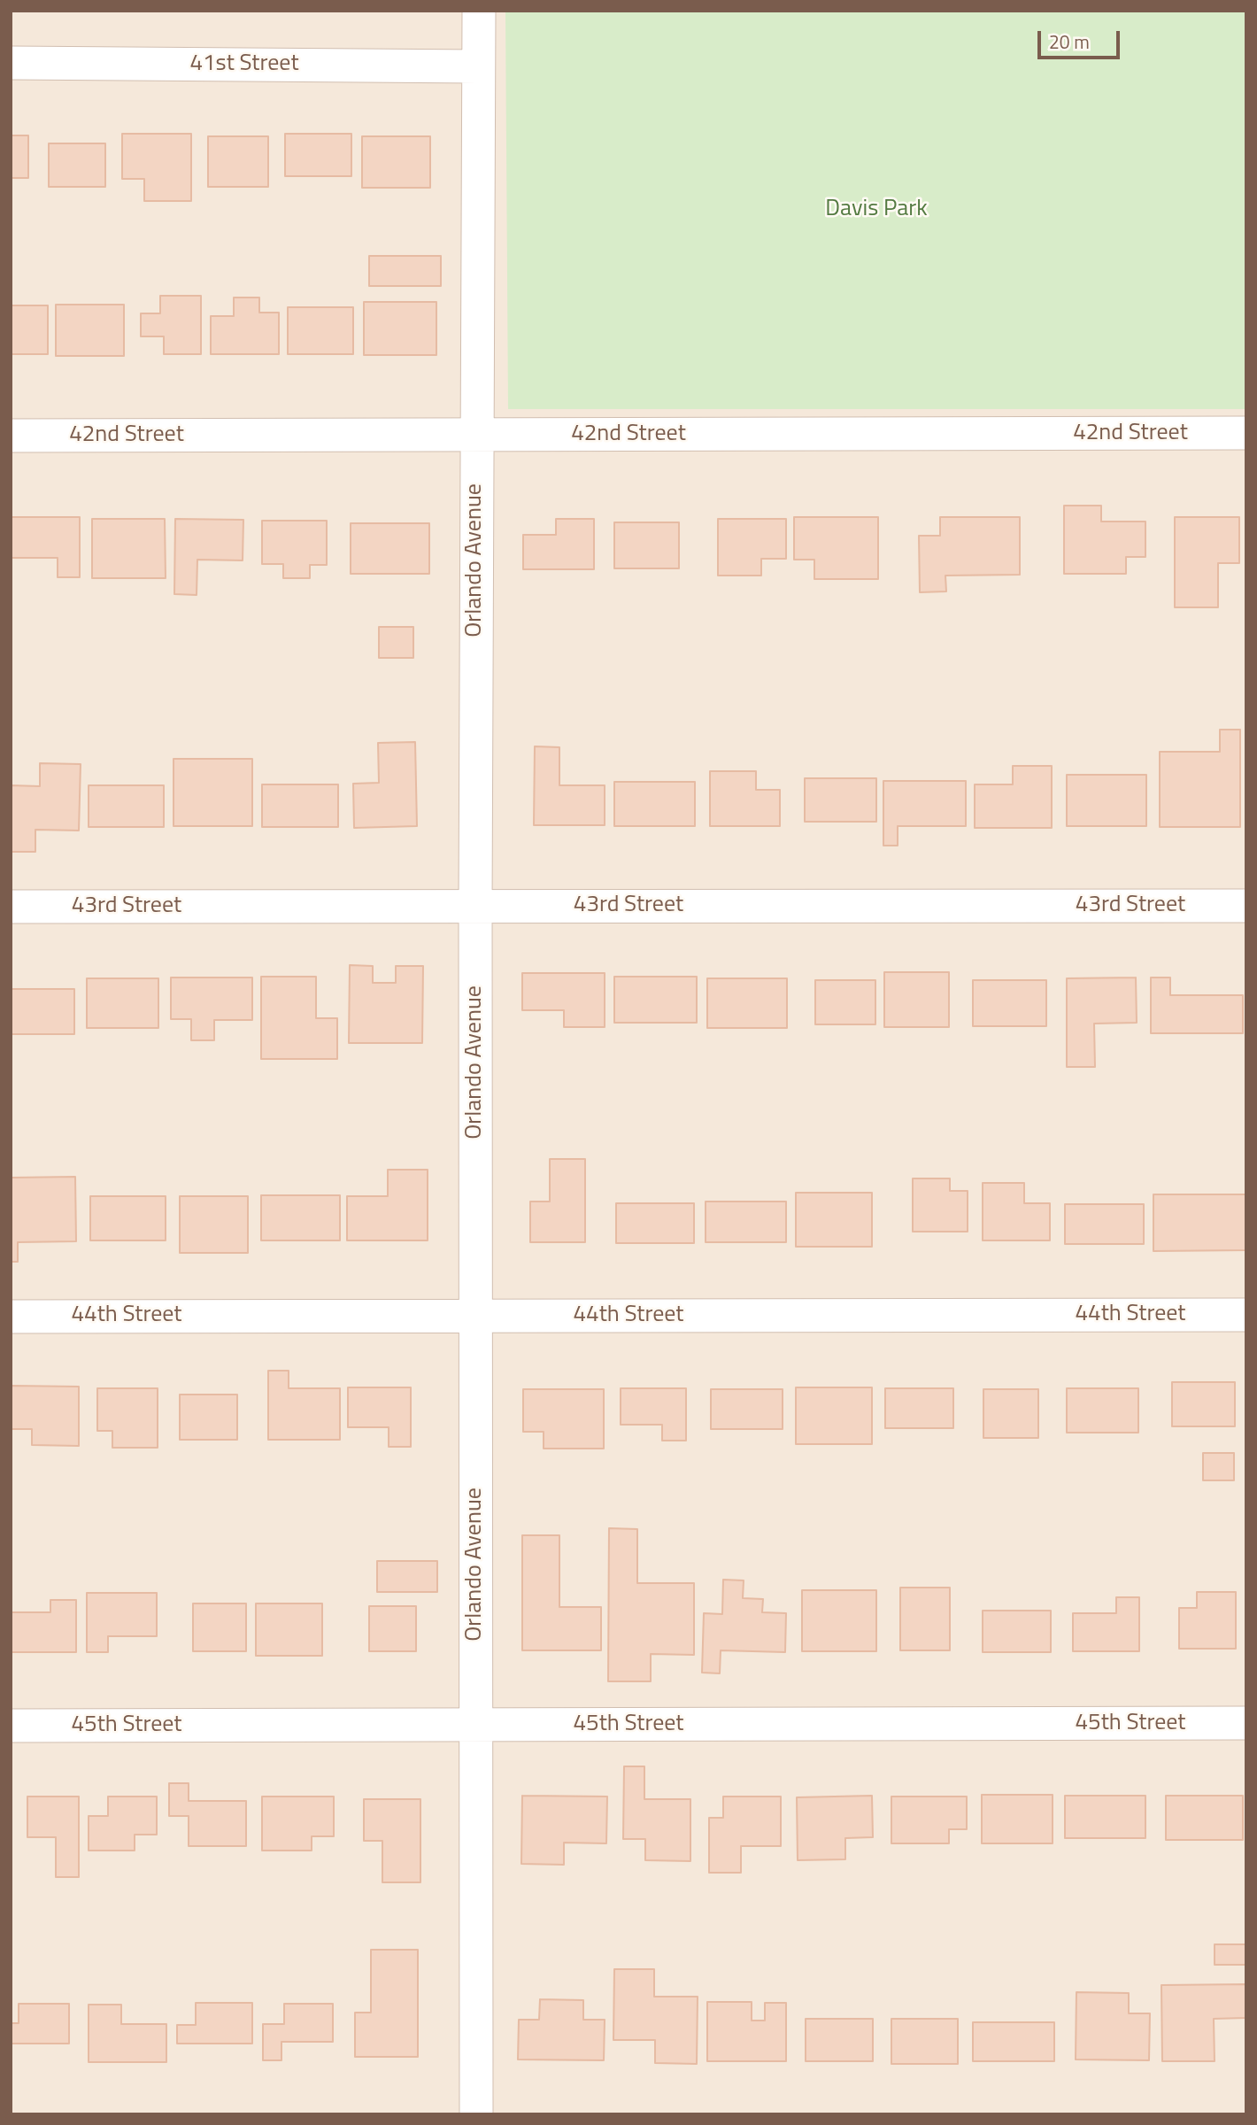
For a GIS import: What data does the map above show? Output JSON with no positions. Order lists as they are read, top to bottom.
{
  "streets": {
    "street": [
      "41st Street",
      "42nd Street",
      "Orlando Avenue",
      "43rd Street",
      "44th Street",
      "45th Street"
    ]
  },
  "crossings": [
    ["41st Street", "Orlando Avenue"],
    ["42nd Street", "Orlando Avenue"],
    ["Orlando Avenue", "43rd Street"],
    ["Orlando Avenue", "44th Street"],
    ["Orlando Avenue", "45th Street"]
  ],
  "parks": ["Davis Park"],
  "scale_bar": "20 m"
}
